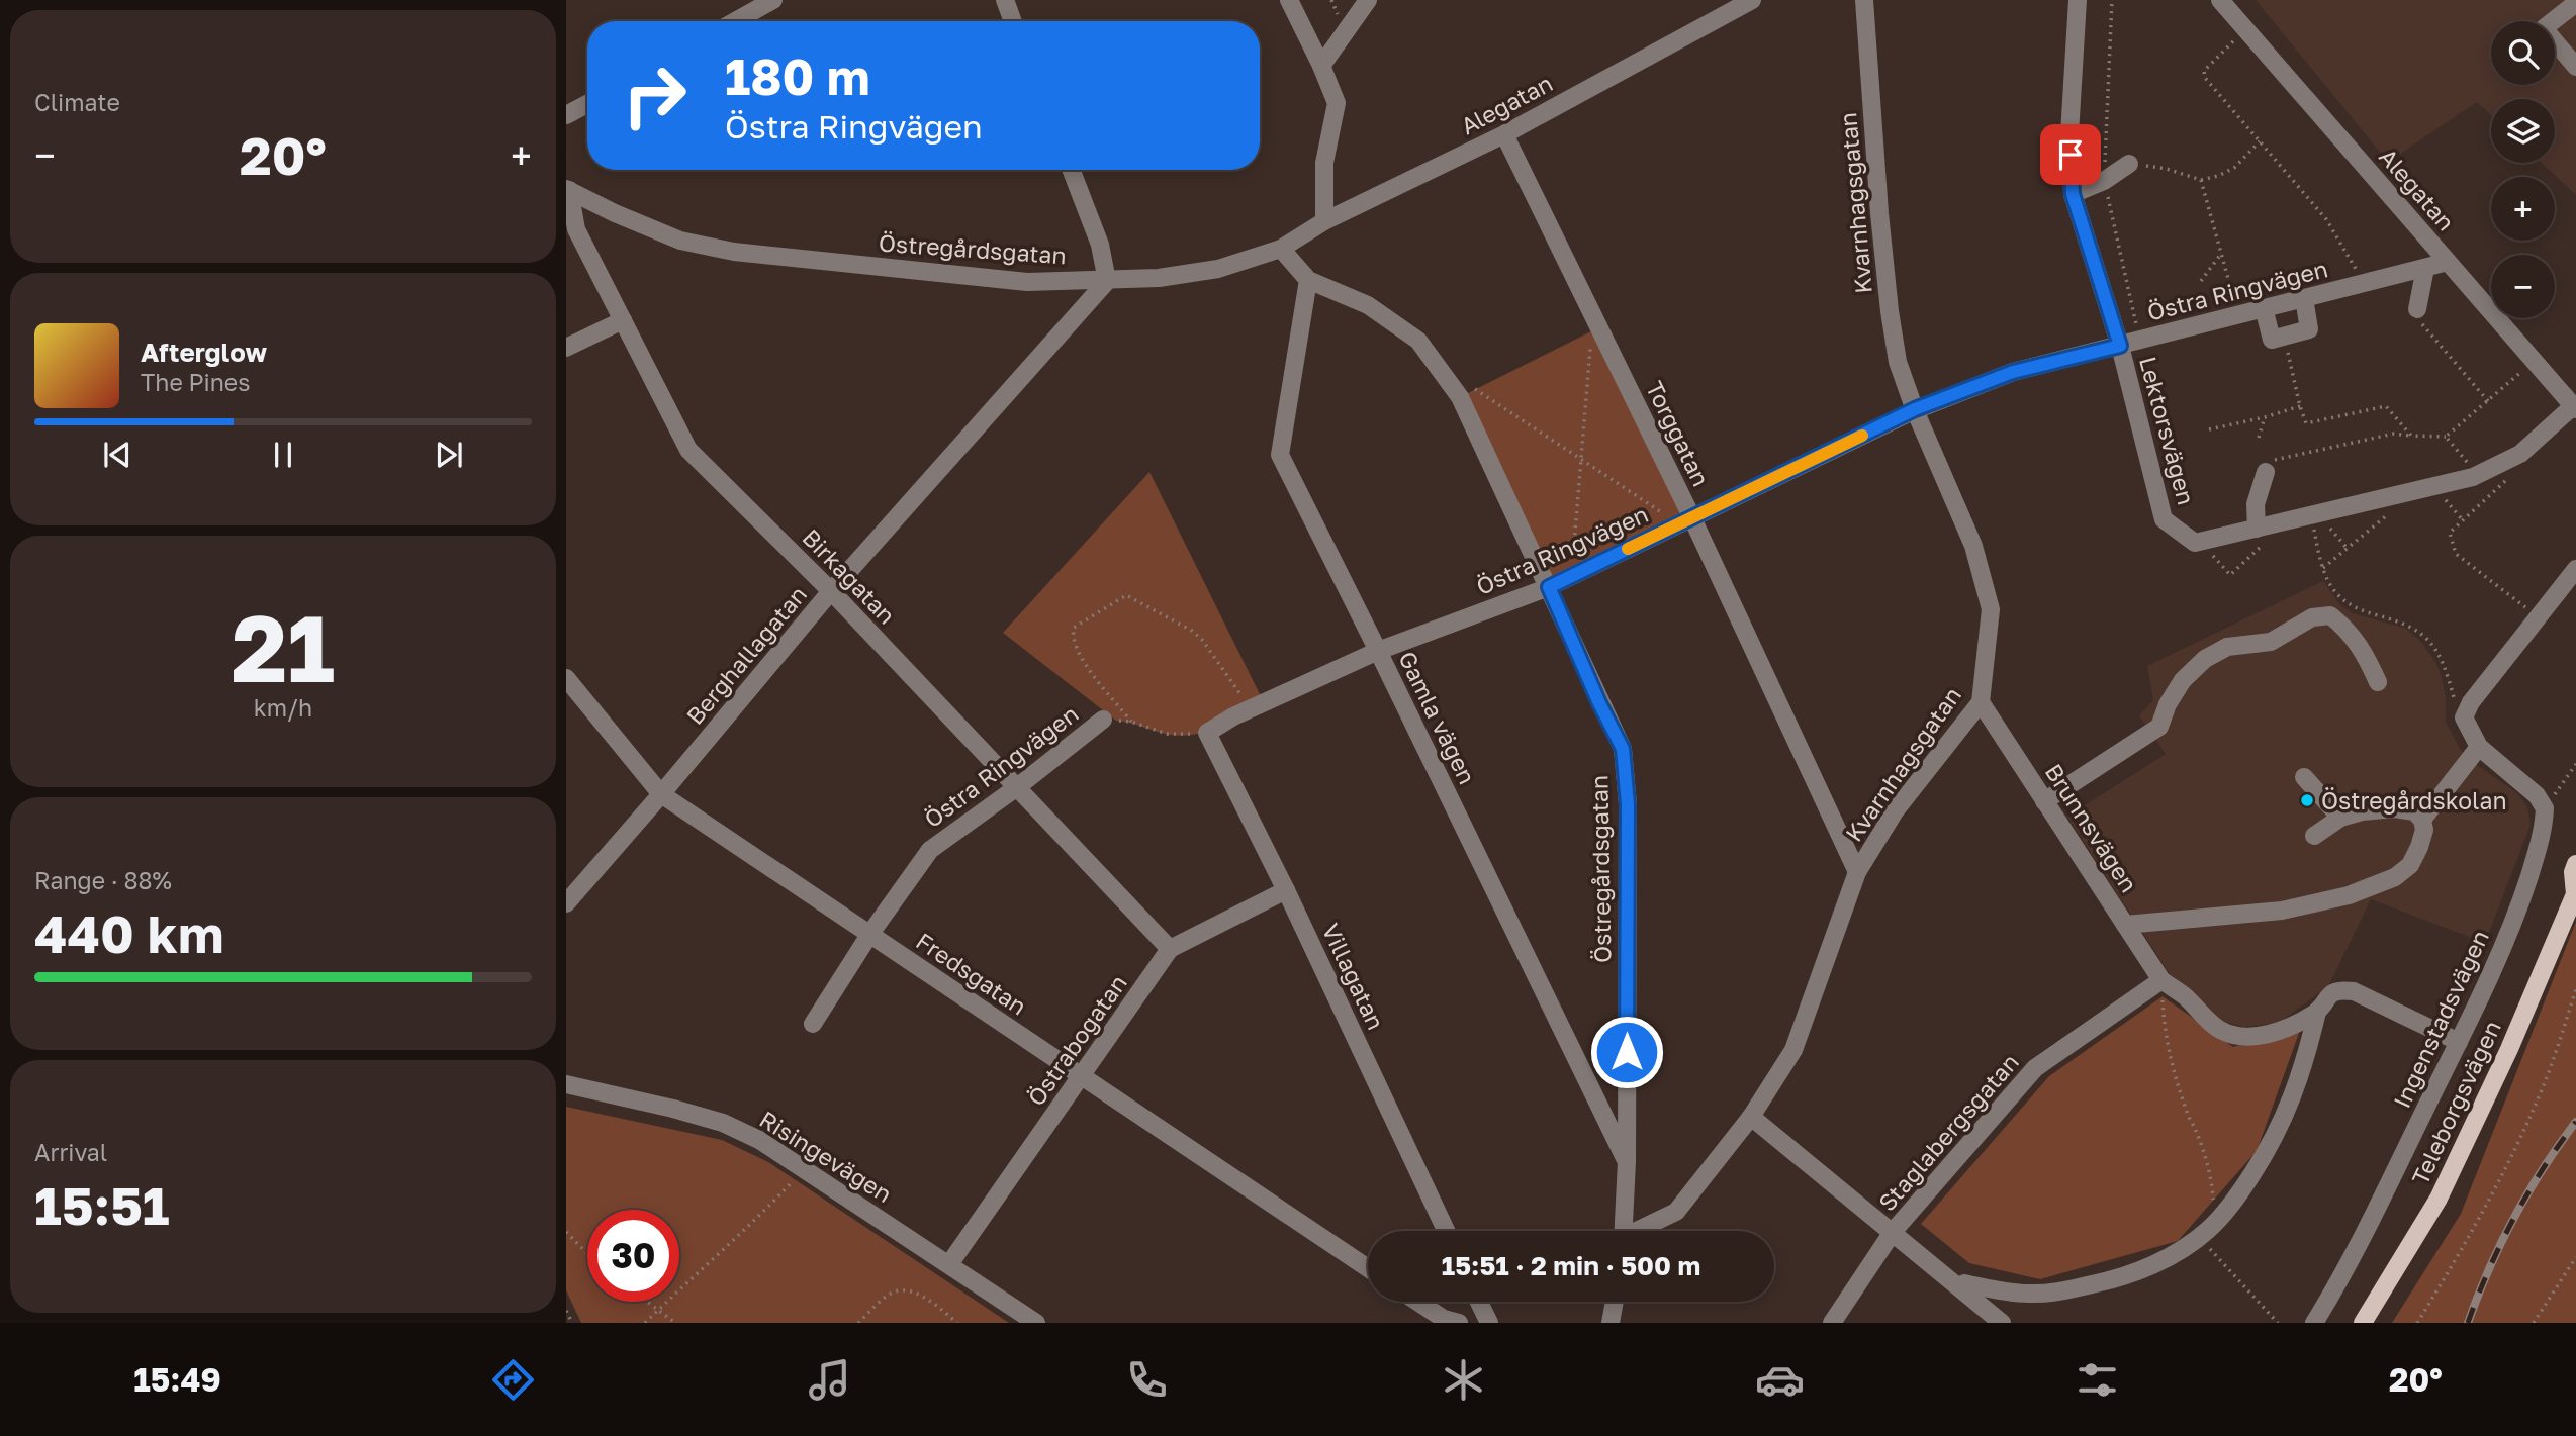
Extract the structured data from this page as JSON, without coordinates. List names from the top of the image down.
{
  "streets": {
    "main road": ["Teleborgsvägen"],
    "street": [
      "Alegatan",
      "Kvarnhagsgatan",
      "Östregårdsgatan",
      "Östra Ringvägen",
      "Lektorsvägen",
      "Torggatan",
      "Birkagatan",
      "Berghallagatan",
      "Gamla vägen",
      "Brunnsvägen",
      "Fredsgatan",
      "Villagatan",
      "Ingenstadsvägen",
      "Östrabogatan",
      "Staglabergsgatan",
      "Risingevägen"
    ]
  },
  "crossings": [
    ["Alegatan", "Östregårdsgatan"],
    ["Alegatan", "Östra Ringvägen"],
    ["Alegatan", "Torggatan"],
    ["Kvarnhagsgatan", "Östra Ringvägen"],
    ["Kvarnhagsgatan", "Torggatan"],
    ["Kvarnhagsgatan", "Brunnsvägen"],
    ["Östregårdsgatan", "Östra Ringvägen"],
    ["Östregårdsgatan", "Birkagatan"],
    ["Östregårdsgatan", "Berghallagatan"],
    ["Östregårdsgatan", "Gamla vägen"],
    ["Östra Ringvägen", "Lektorsvägen"],
    ["Östra Ringvägen", "Torggatan"],
    ["Östra Ringvägen", "Birkagatan"],
    ["Östra Ringvägen", "Gamla vägen"],
    ["Östra Ringvägen", "Fredsgatan"],
    ["Östra Ringvägen", "Villagatan"],
    ["Birkagatan", "Berghallagatan"],
    ["Birkagatan", "Östrabogatan"],
    ["Berghallagatan", "Fredsgatan"],
    ["Brunnsvägen", "Staglabergsgatan"],
    ["Fredsgatan", "Östrabogatan"],
    ["Villagatan", "Östrabogatan"],
    ["Östrabogatan", "Risingevägen"]
  ],
  "places": ["Östregårdskolan"],
  "page": {
    "tile": [
      "Climate",
      ["21", "km/h"],
      ["Range · 88%", "440 km"],
      ["Arrival", "15:51"]
    ],
    "map_buttons": ["+", "−"],
    "turn": ["180 m", "Östra Ringvägen"],
    "heat": ["−", "20°", "+"],
    "song": ["Afterglow", "The Pines"],
    "limit": "30",
    "trip": "15:51 · 2 min · 500 m",
    "tabs": ["15:49", "20°"]
  }
}
